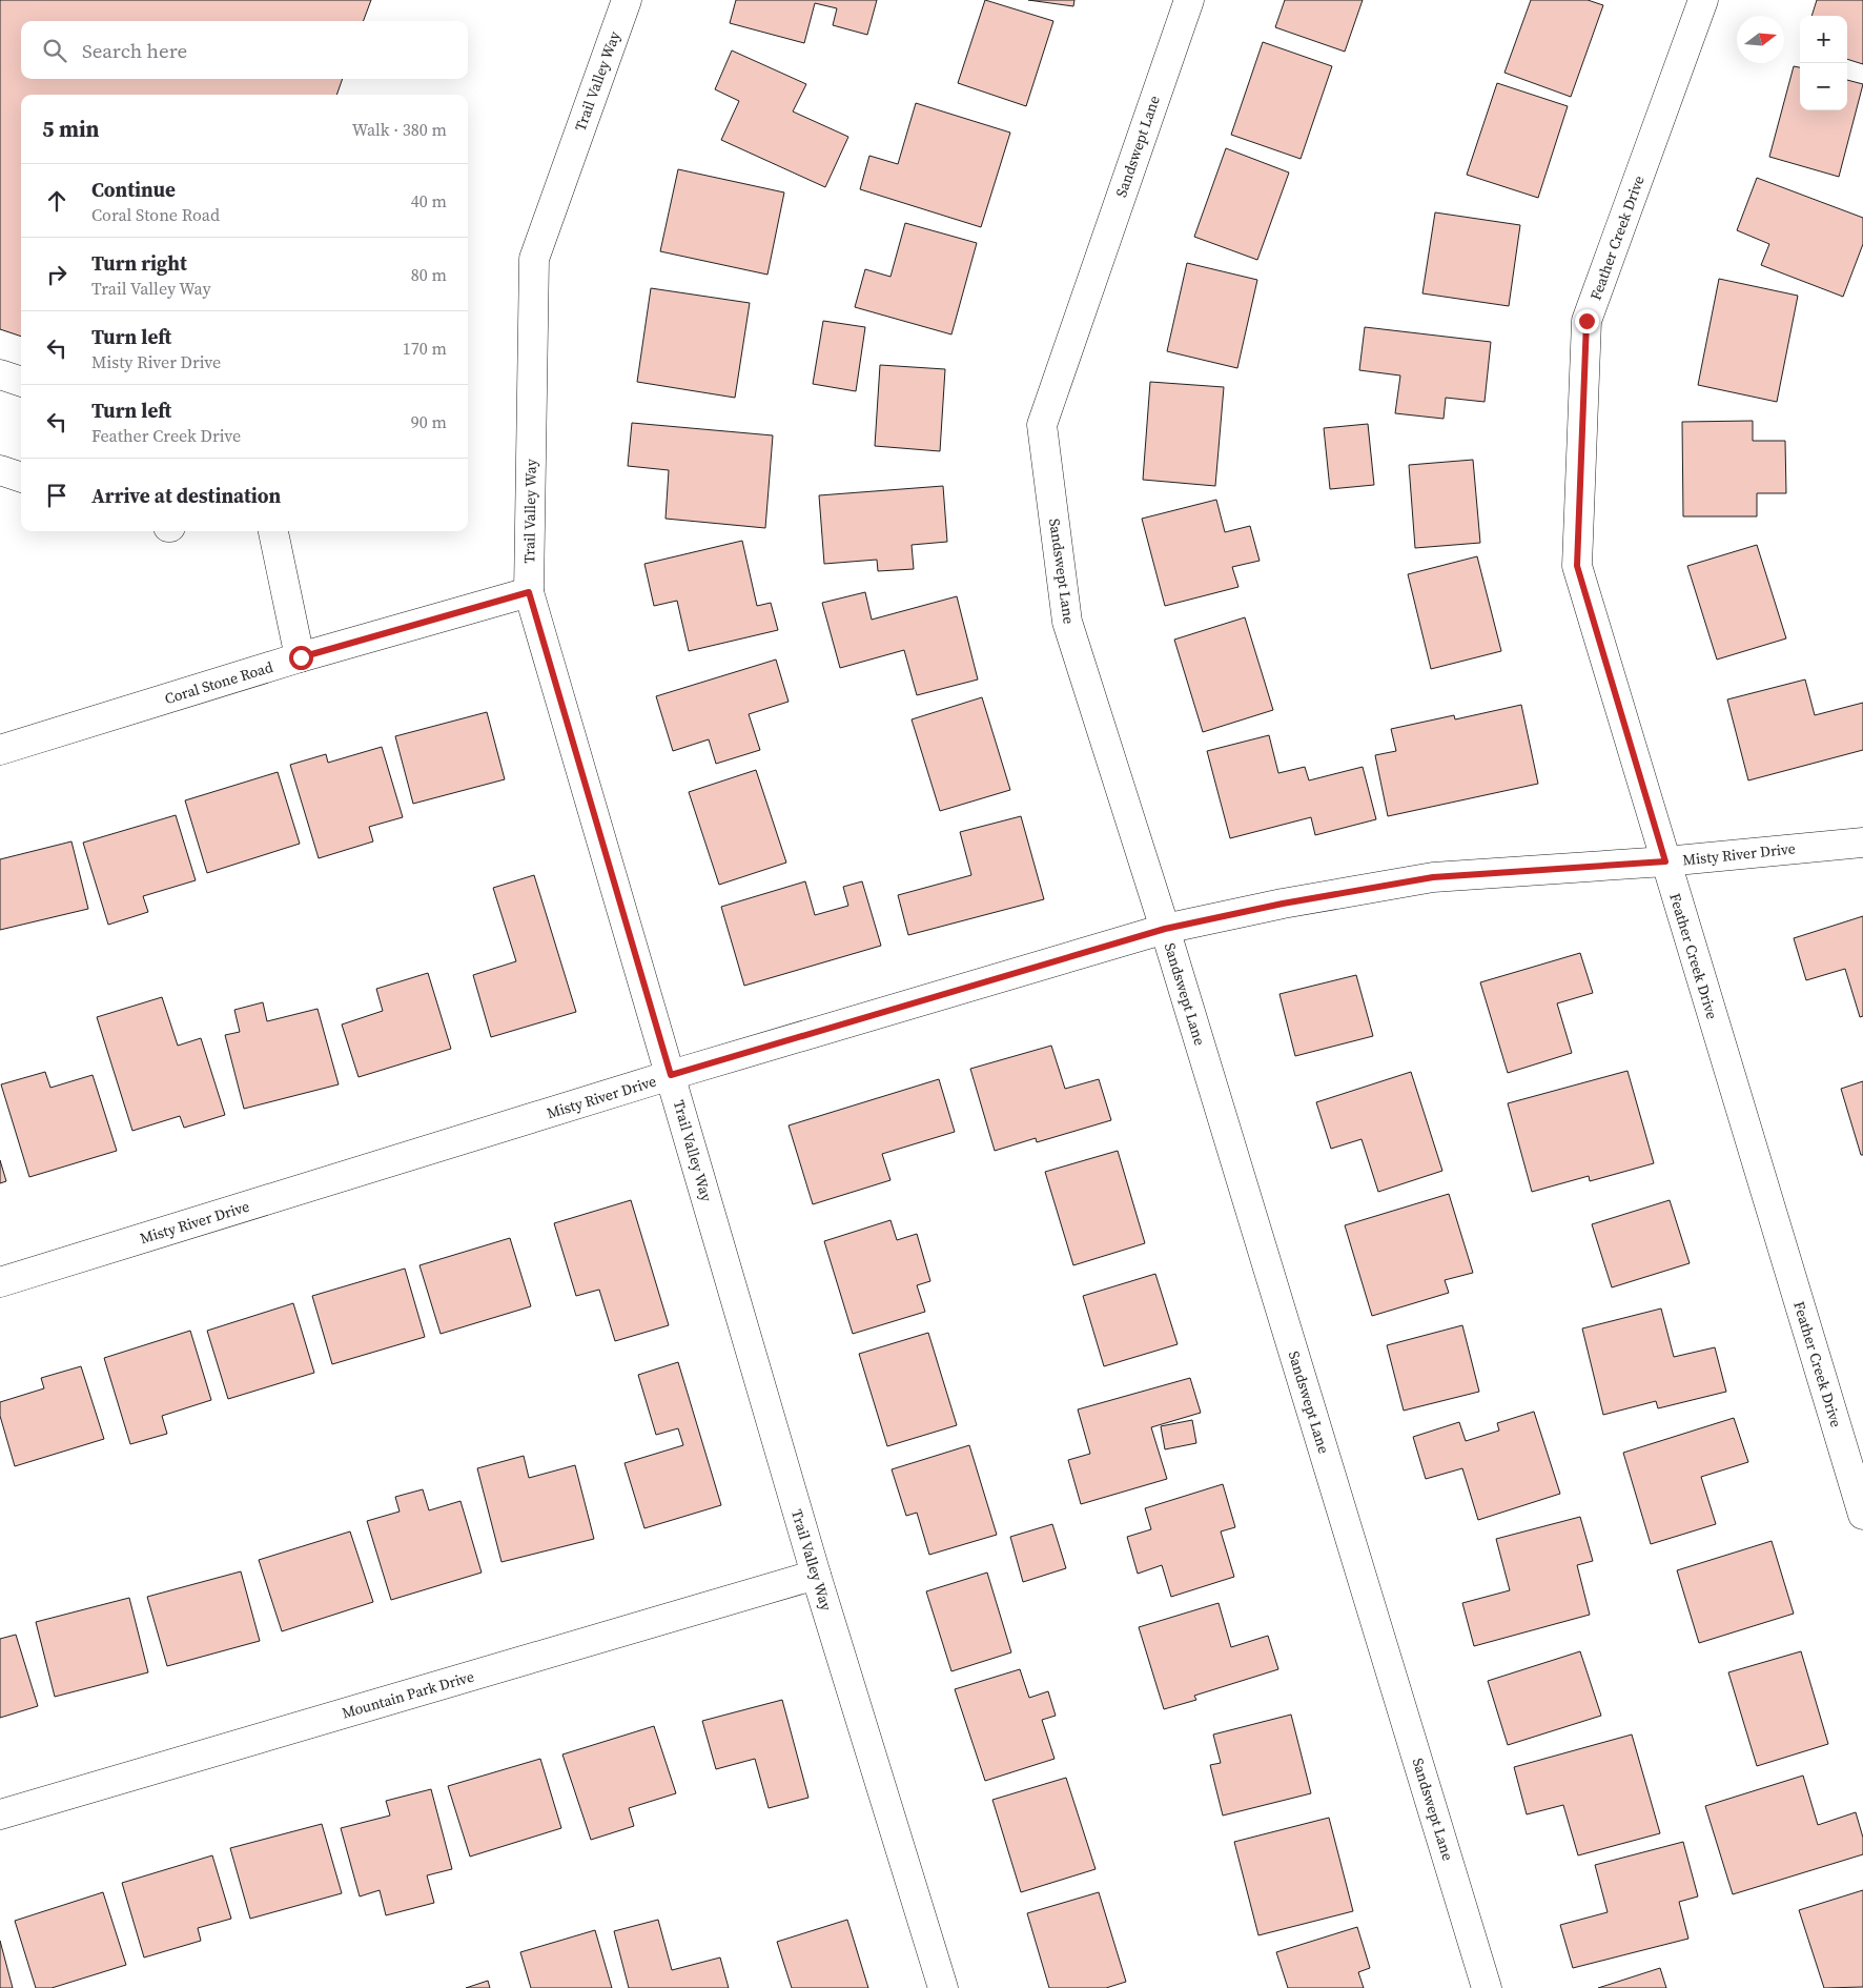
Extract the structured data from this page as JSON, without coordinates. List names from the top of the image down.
{
  "streets": {
    "street": [
      "Trail Valley Way",
      "Sandswept Lane",
      "Feather Creek Drive",
      "Coral Stone Road",
      "Misty River Drive",
      "Mountain Park Drive"
    ]
  },
  "crossings": [
    ["Trail Valley Way", "Coral Stone Road"],
    ["Trail Valley Way", "Misty River Drive"],
    ["Trail Valley Way", "Mountain Park Drive"],
    ["Sandswept Lane", "Misty River Drive"],
    ["Feather Creek Drive", "Misty River Drive"]
  ],
  "north": "right",
  "page": {
    "map_buttons": ["+", "−"],
    "search": "Search here",
    "heading": ["5 min", "Walk · 380 m"],
    "list": [
      ["Continue", "Coral Stone Road", "40 m"],
      ["Turn right", "Trail Valley Way", "80 m"],
      ["Turn left", "Misty River Drive", "170 m"],
      ["Turn left", "Feather Creek Drive", "90 m"],
      "Arrive at destination"
    ]
  }
}
